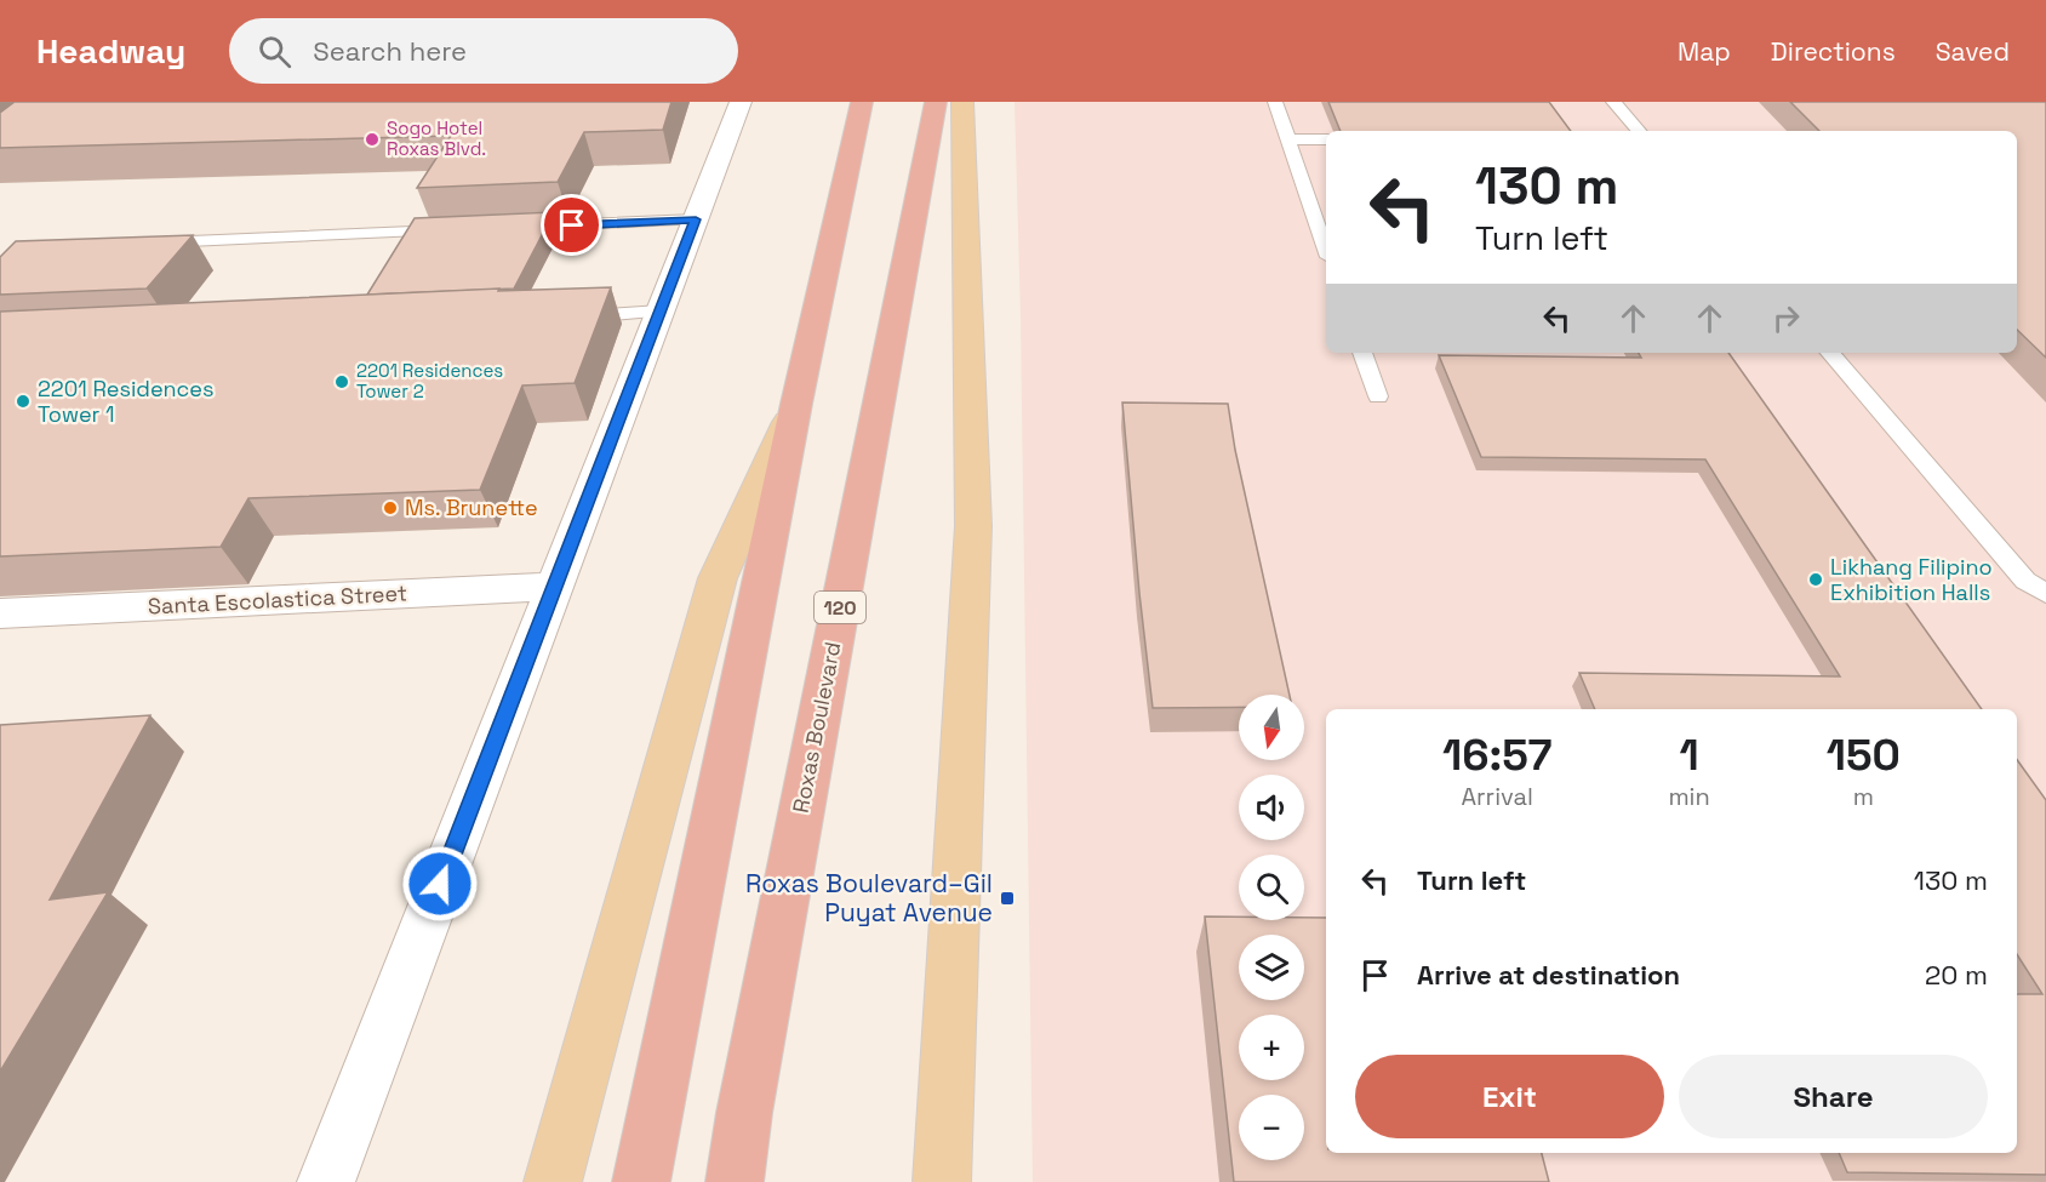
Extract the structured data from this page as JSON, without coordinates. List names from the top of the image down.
{
  "streets": {
    "highway": ["120", "Roxas Boulevard"],
    "street": ["Santa Escolastica Street"]
  },
  "places": {
    "other": [
      "Sogo Hotel Roxas Blvd.",
      "2201 Residences Tower 2",
      "2201 Residences Tower 1",
      "Ms. Brunette",
      "Likhang Filipino Exhibition Halls"
    ],
    "transit": ["Roxas Boulevard–Gil Puyat Avenue"]
  },
  "north": "bottom",
  "page": {
    "header": "Headway",
    "search": "Search here",
    "nav": ["Map", "Directions", "Saved"],
    "turn": ["130 m", "Turn left"],
    "map_buttons": ["+", "−"],
    "eta": [
      "16:57",
      "Arrival",
      "1",
      "min",
      "150",
      "m"
    ],
    "list": [
      {
        "name": "Turn left",
        "value": "130 m"
      },
      {
        "name": "Arrive at destination",
        "value": "20 m"
      }
    ],
    "buttons": ["Exit", "Share"]
  }
}
